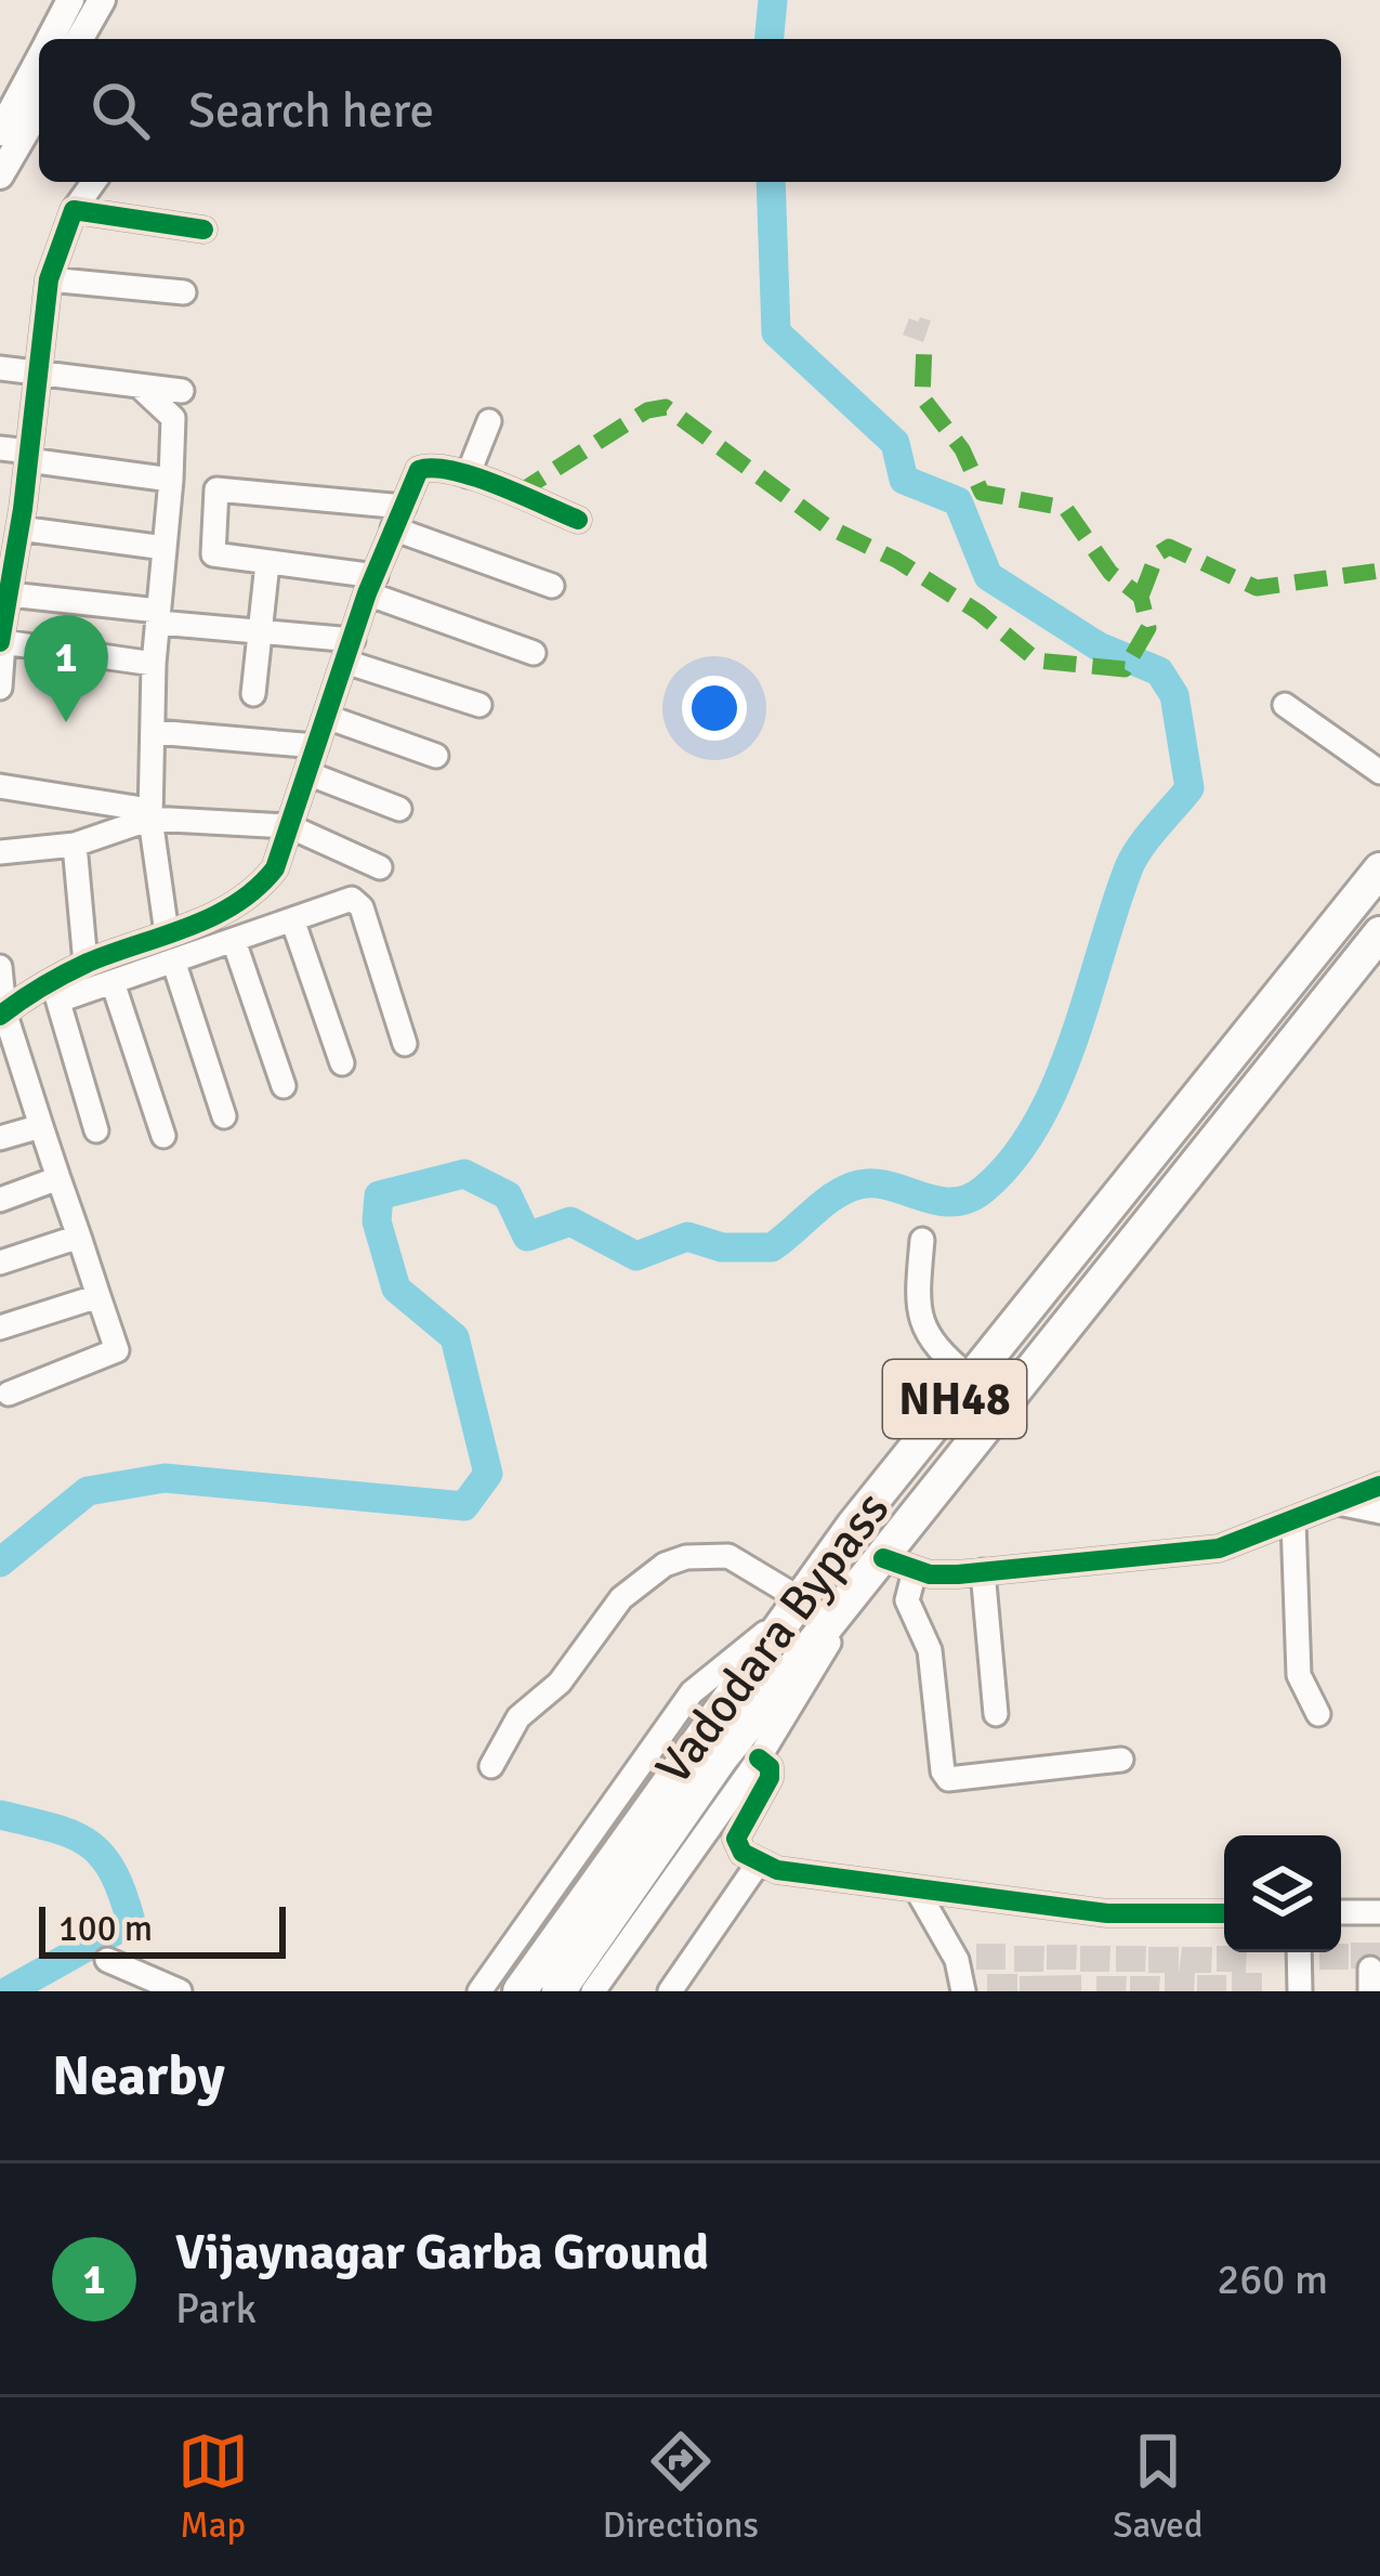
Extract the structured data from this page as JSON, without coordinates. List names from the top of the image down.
{
  "streets": {
    "highway": ["NH48", "Vadodara Bypass"]
  },
  "scale_bar": "100 m",
  "page": {
    "search": "Search here",
    "pins": "1",
    "scale": "100 m",
    "heading": "Nearby",
    "list": [
      {
        "mark": "1",
        "name": "Vijaynagar Garba Ground",
        "note": "Park",
        "value": "260 m"
      }
    ],
    "nav": ["Map", "Directions", "Saved"]
  }
}
